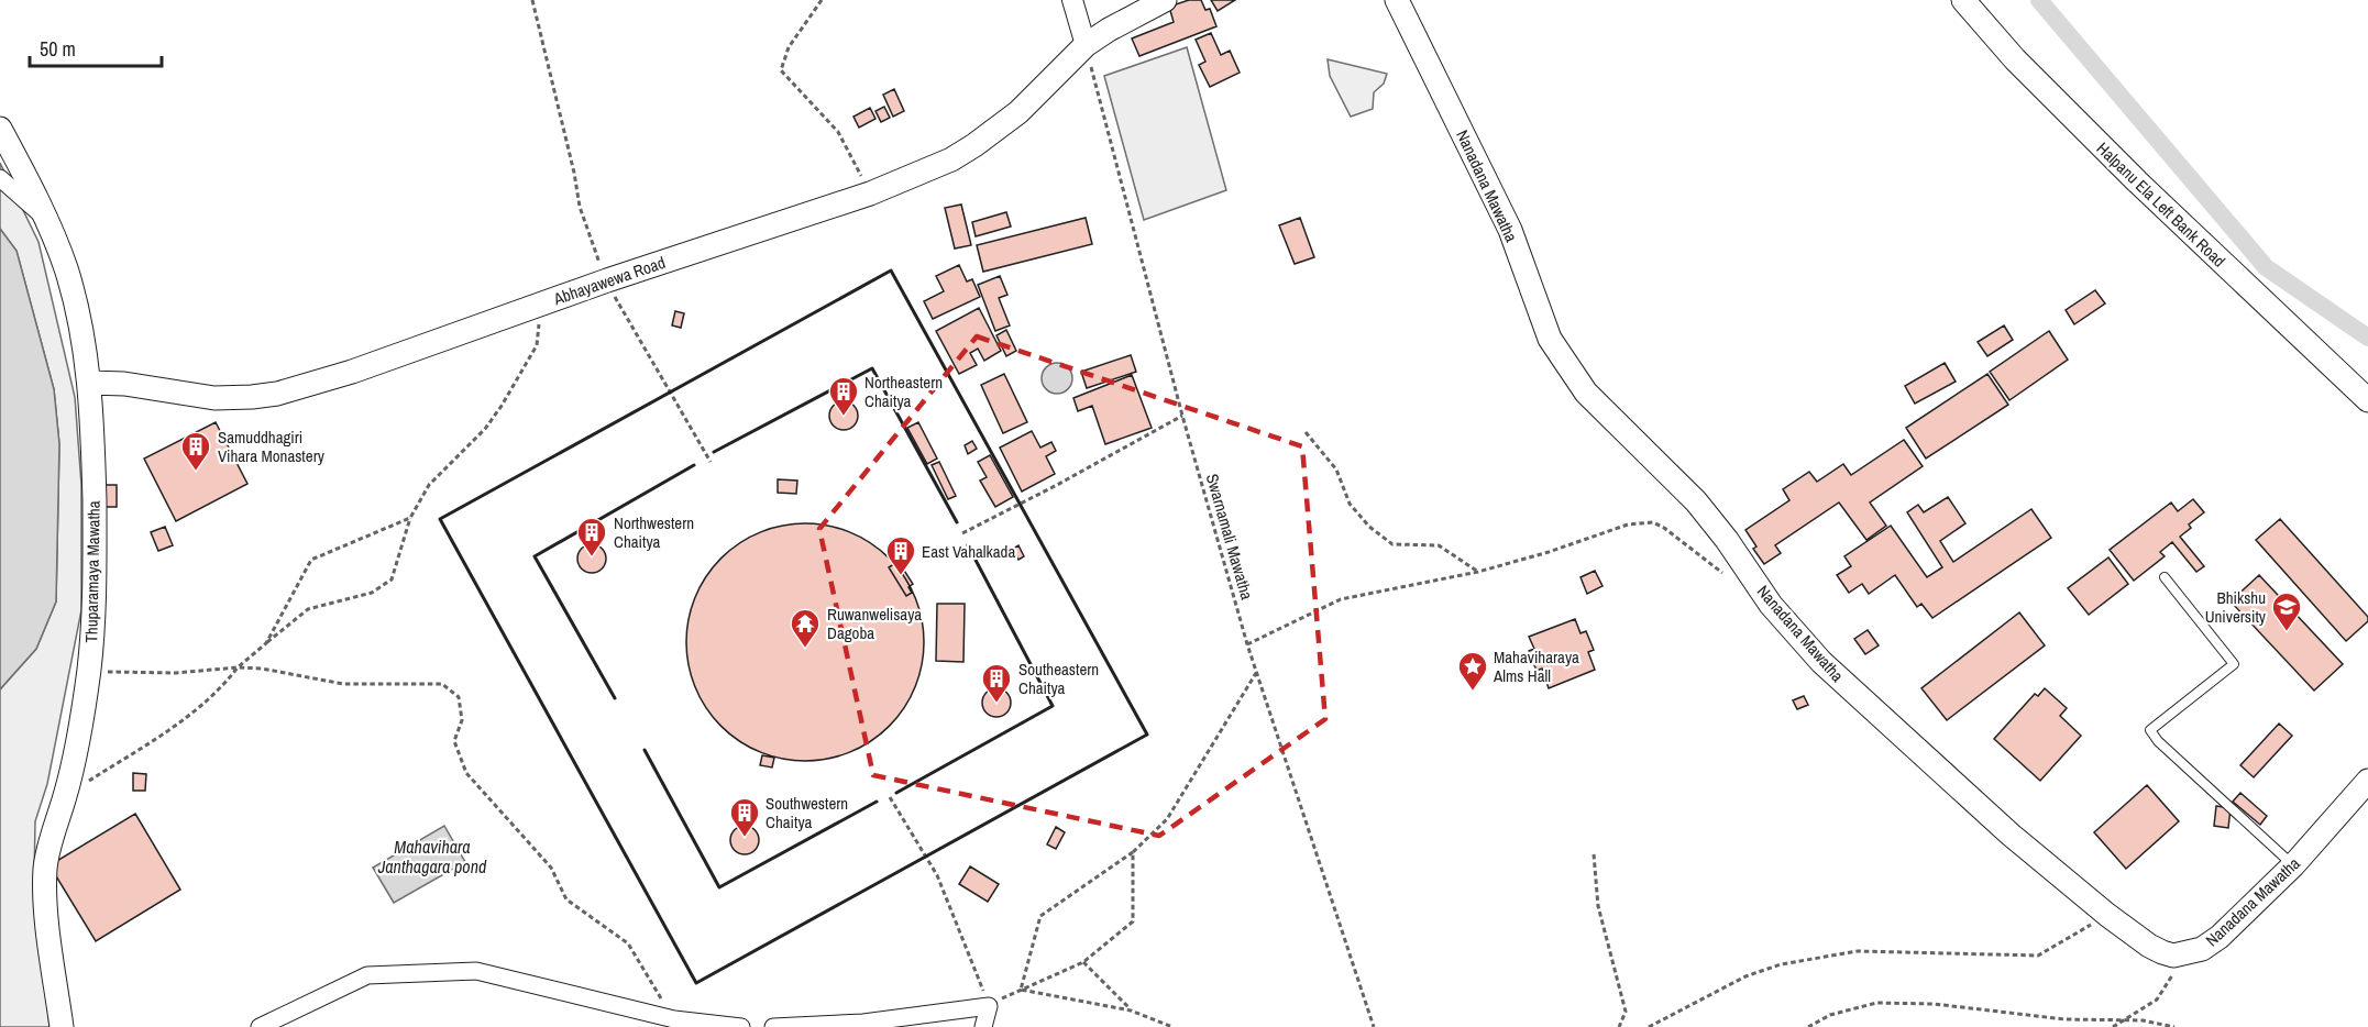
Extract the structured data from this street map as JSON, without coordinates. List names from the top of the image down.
{
  "streets": {
    "main road": [
      "Nanadana Mawatha",
      "Halpanu Ela Left Bank Road",
      "Abhayawewa Road",
      "Thuparamaya Mawatha"
    ],
    "path": ["Swarnamali Mawatha"]
  },
  "crossings": [
    ["Abhayawewa Road", "Swarnamali Mawatha"],
    ["Abhayawewa Road", "Thuparamaya Mawatha"]
  ],
  "water": ["Mahavihara Janthagara pond"],
  "places": {
    "building": [
      "Northeastern Chaitya",
      "Samuddhagiri Vihara Monastery",
      "Northwestern Chaitya",
      "East Vahalkada",
      "Southeastern Chaitya",
      "Southwestern Chaitya"
    ],
    "school or university": ["Bhikshu University"],
    "temple": ["Ruwanwelisaya Dagoba"],
    "place": ["Mahaviharaya Alms Hall"]
  },
  "scale_bar": "50 m"
}
